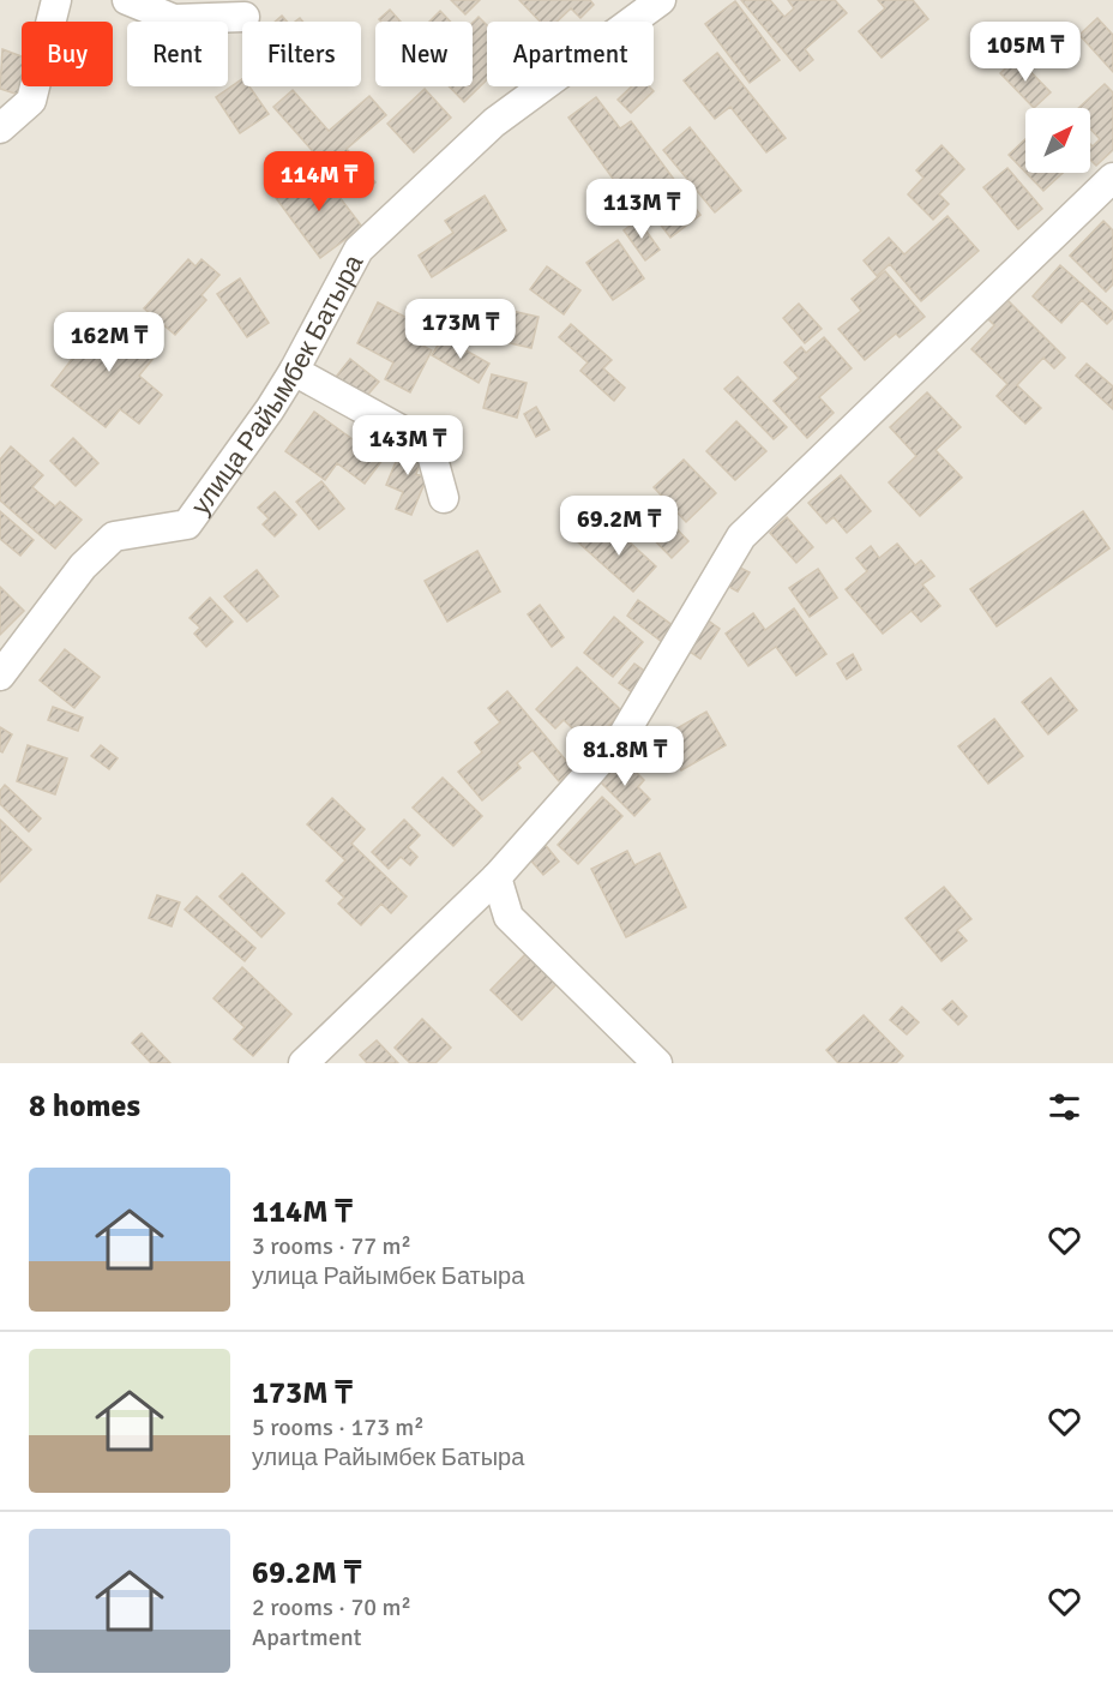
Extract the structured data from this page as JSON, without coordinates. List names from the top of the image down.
{
  "streets": {
    "street": ["улица Райымбек Батыра"]
  },
  "north": "top right",
  "page": {
    "price": [
      "105M ₸",
      "114M ₸",
      "113M ₸",
      "173M ₸",
      "162M ₸",
      "143M ₸",
      "69.2M ₸",
      "81.8M ₸"
    ],
    "chip": [
      "Buy",
      "Rent",
      "Filters",
      "New",
      "Apartment"
    ],
    "heading": "8 homes",
    "list": [
      {
        "name": "114M ₸",
        "note": "3 rooms · 77 m² · улица Райымбек Батыра"
      },
      {
        "name": "173M ₸",
        "note": "5 rooms · 173 m² · улица Райымбек Батыра"
      },
      {
        "name": "69.2M ₸",
        "note": "2 rooms · 70 m² · Apartment"
      }
    ]
  }
}
